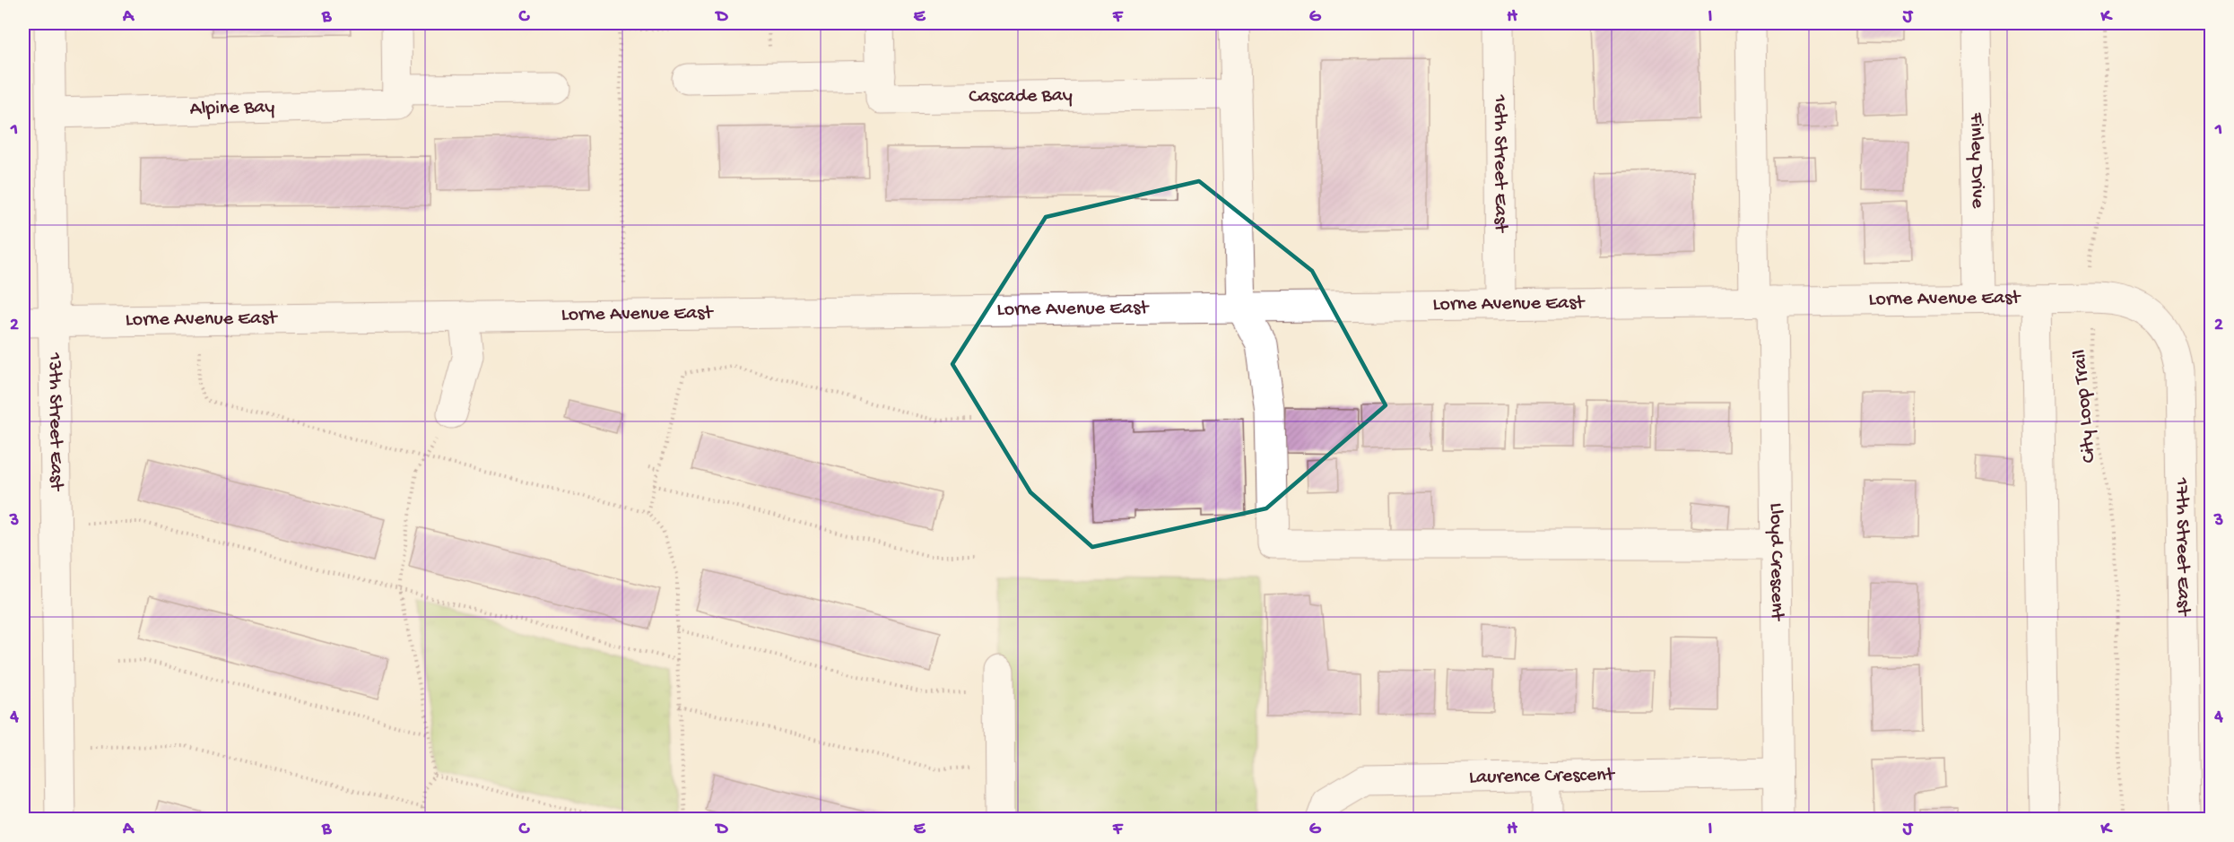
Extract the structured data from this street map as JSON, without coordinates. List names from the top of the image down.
{
  "streets": {
    "street": [
      "Cascade Bay",
      "Alpine Bay",
      "Finley Drive",
      "16th Street East",
      "Lorne Avenue East",
      "13th Street East",
      "17th Street East",
      "Lloyd Crescent",
      "Laurence Crescent"
    ],
    "path": ["City Loop Trail"]
  },
  "crossings": [
    ["Alpine Bay", "13th Street East"],
    ["Finley Drive", "Lorne Avenue East"],
    ["16th Street East", "Lorne Avenue East"],
    ["Lorne Avenue East", "City Loop Trail"],
    ["Lorne Avenue East", "13th Street East"],
    ["Lorne Avenue East", "17th Street East"],
    ["Lorne Avenue East", "Lloyd Crescent"],
    ["Lloyd Crescent", "Laurence Crescent"]
  ],
  "grid": {
    "columns": [
      "A",
      "B",
      "C",
      "D",
      "E",
      "F",
      "G",
      "H",
      "I",
      "J",
      "K"
    ],
    "rows": [
      "1",
      "2",
      "3",
      "4"
    ]
  }
}
